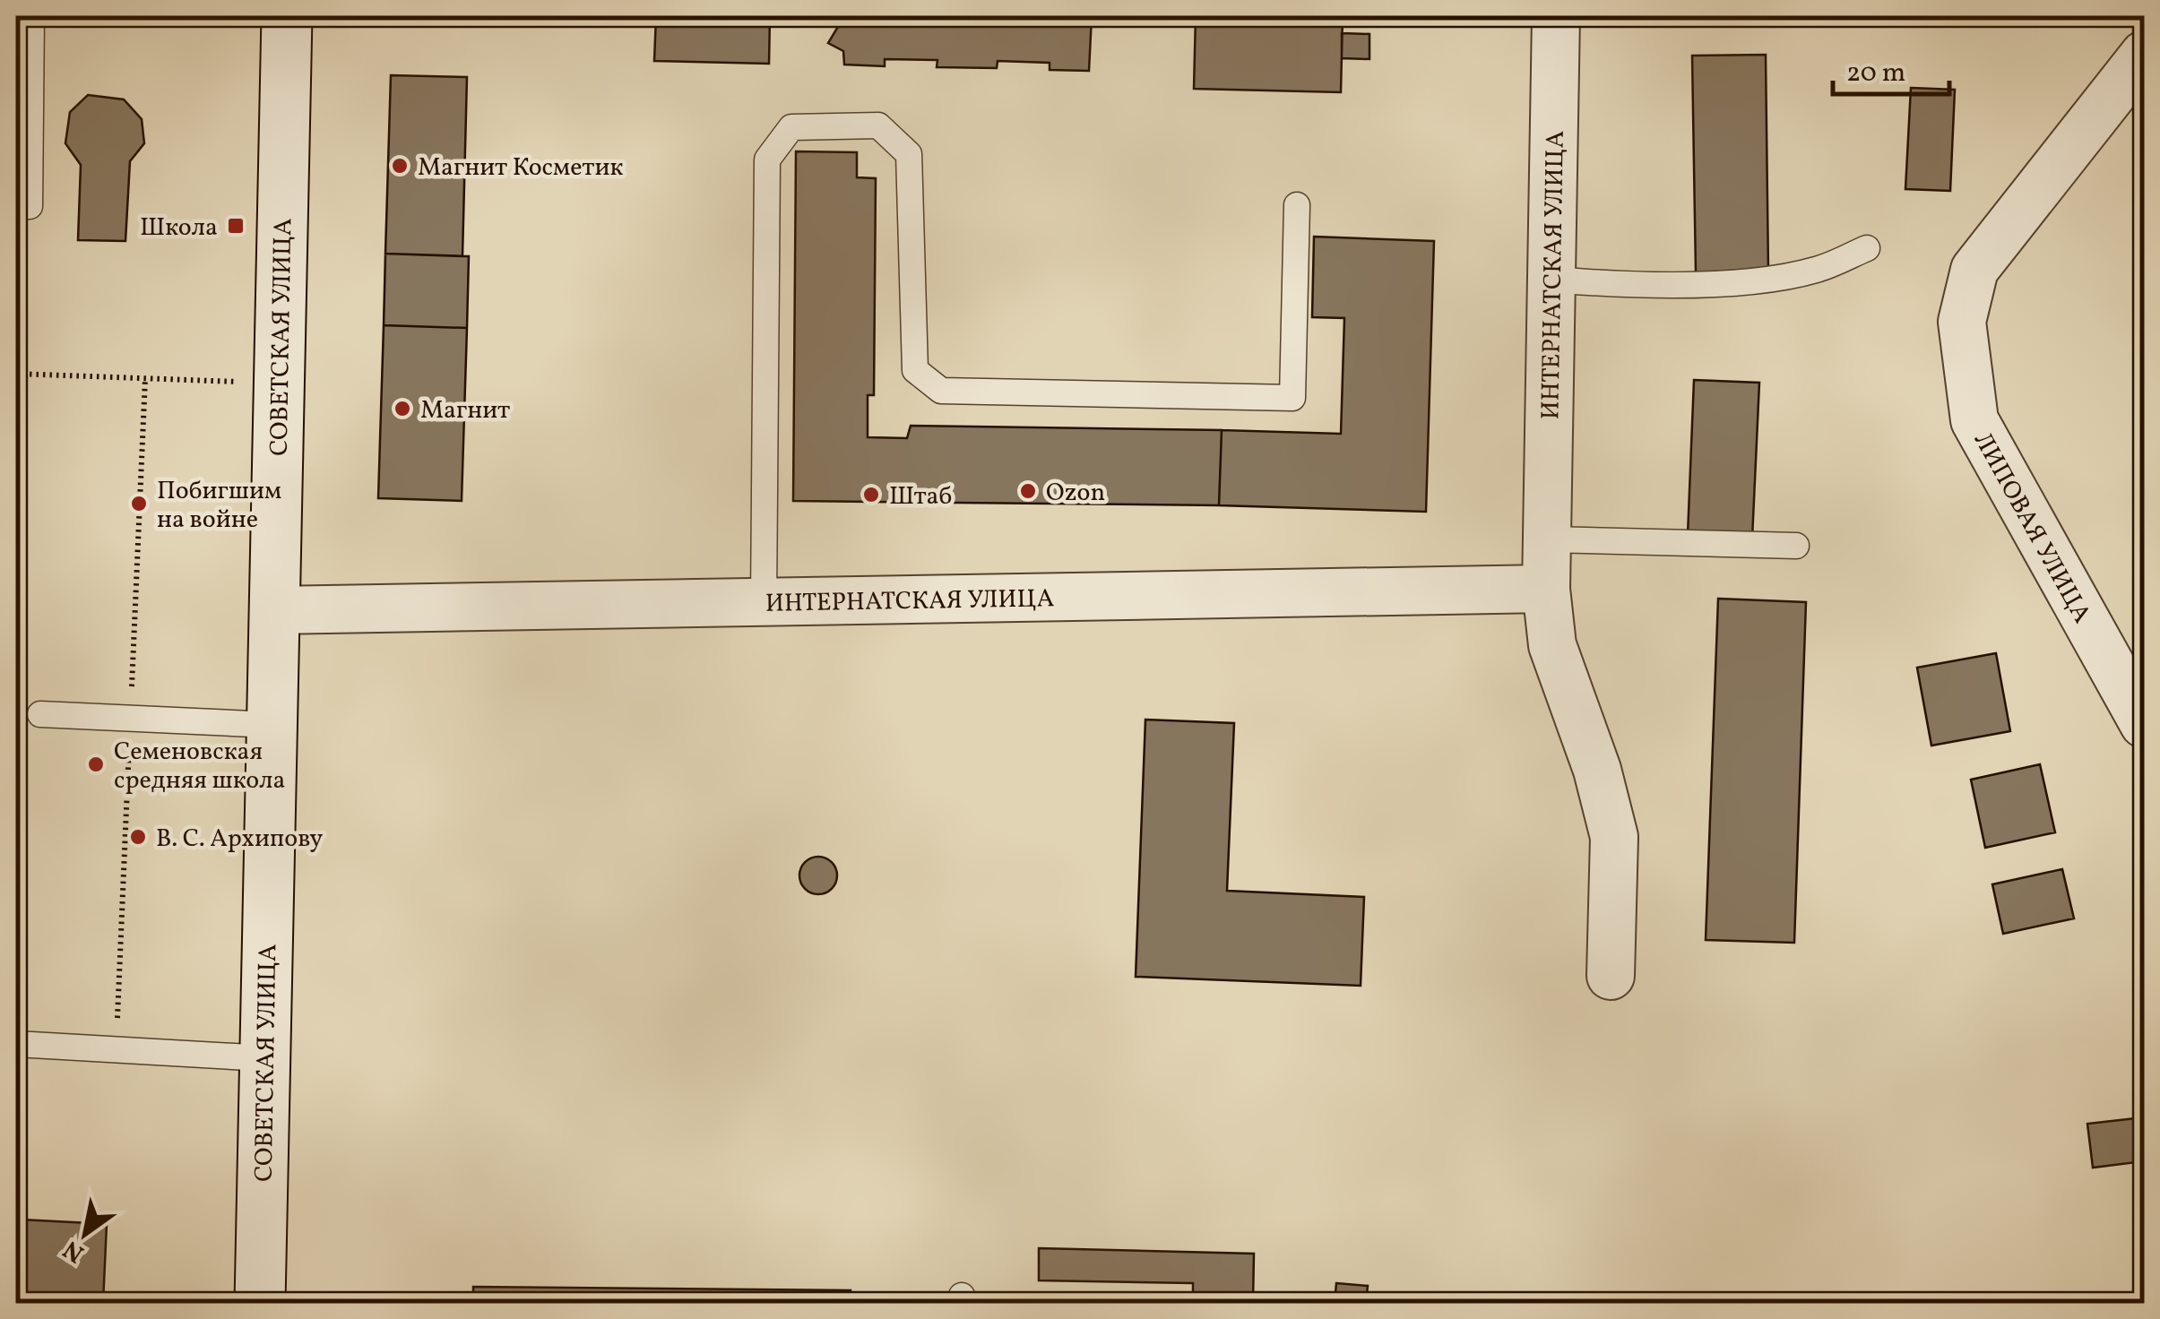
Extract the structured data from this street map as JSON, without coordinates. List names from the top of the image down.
{
  "streets": {
    "main road": ["СОВЕТСКАЯ УЛИЦА"],
    "street": ["ИНТЕРНАТСКАЯ УЛИЦА", "ЛИПОВАЯ УЛИЦА"]
  },
  "crossings": [
    ["ИНТЕРНАТСКАЯ УЛИЦА", "СОВЕТСКАЯ УЛИЦА"]
  ],
  "places": {
    "other": [
      "Магнит Косметик",
      "Магнит",
      "Ozon",
      "Штаб",
      "Побигшим на войне",
      "Семеновская средняя школа",
      "В. С. Архипову"
    ],
    "transit": ["Школа"]
  },
  "scale_bar": "20 m",
  "north": "bottom left"
}
